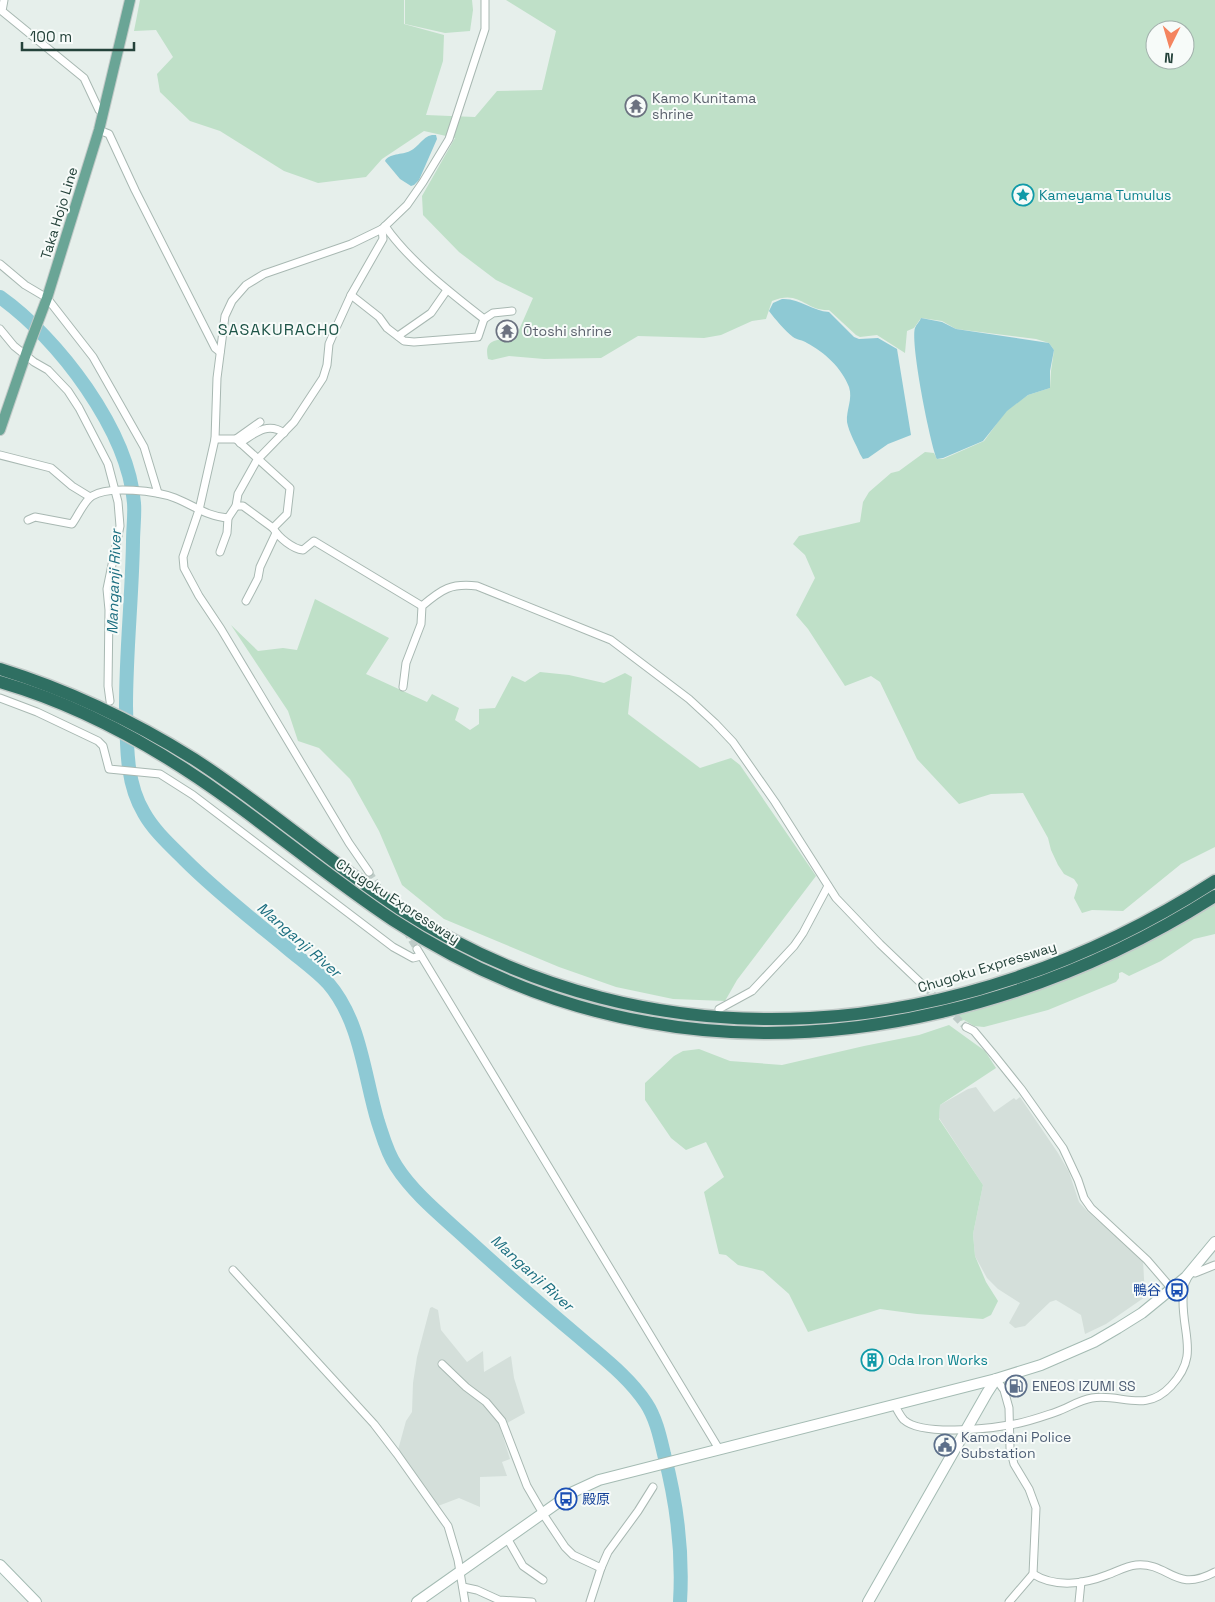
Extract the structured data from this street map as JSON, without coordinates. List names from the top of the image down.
{
  "streets": {
    "highway": ["Chugoku Expressway"],
    "main road": ["Taka Hojo Line"]
  },
  "districts": ["SASAKURACHO"],
  "water": ["Manganji River"],
  "places": {
    "temple": ["Kamo Kunitama shrine", "Ōtoshi shrine"],
    "place": ["Kameyama Tumulus"],
    "bus stop": ["鴨谷", "殿原"],
    "building": ["Oda Iron Works"],
    "fuel station": ["ENEOS IZUMI SS"],
    "public building": ["Kamodani Police Substation"]
  },
  "scale_bar": "100 m",
  "north": "bottom"
}
